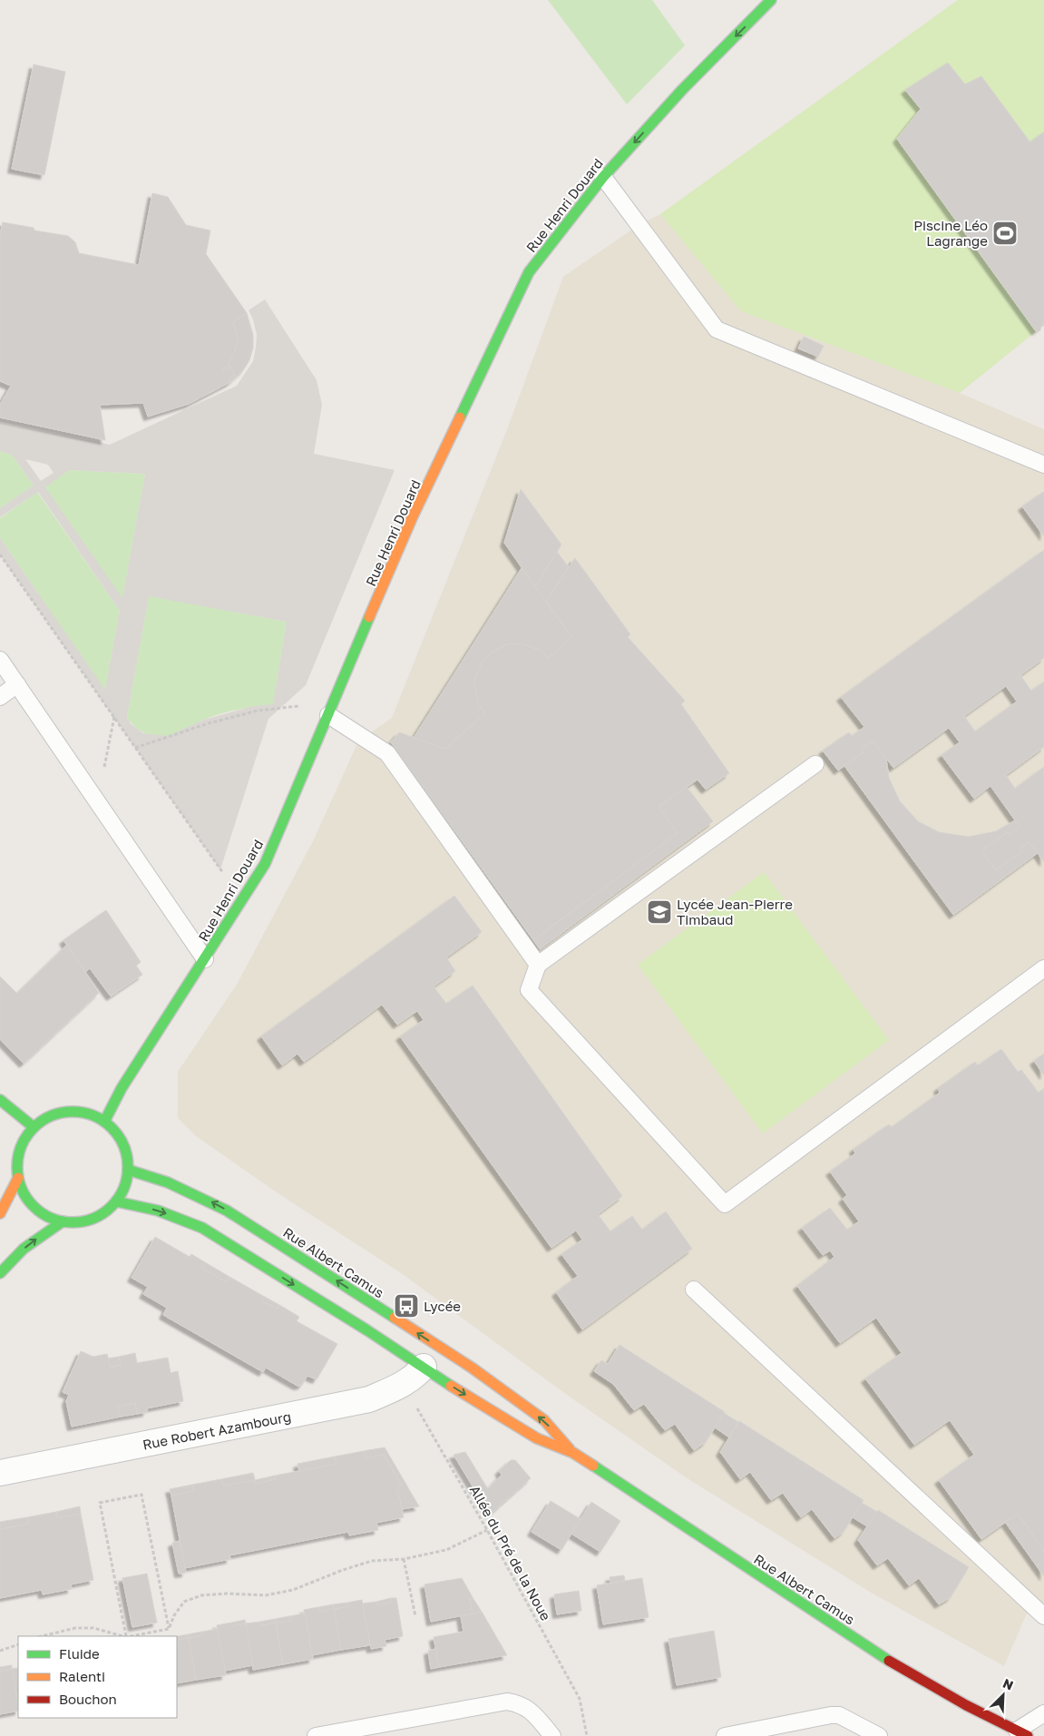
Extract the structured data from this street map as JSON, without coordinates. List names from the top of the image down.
{
  "streets": {
    "main road": ["Rue Henri Douard", "Rue Albert Camus"],
    "street": ["Rue Robert Azambourg"],
    "path": ["Allée du Pré de la Noue"]
  },
  "crossings": [
    ["Rue Henri Douard", "Rue Albert Camus"],
    ["Rue Albert Camus", "Rue Robert Azambourg"],
    ["Rue Robert Azambourg", "Allée du Pré de la Noue"]
  ],
  "places": {
    "sports": ["Piscine Léo Lagrange"],
    "school or university": ["Lycée Jean-Pierre Timbaud"],
    "bus stop": ["Lycée"]
  },
  "legend": ["Fluide", "Ralenti", "Bouchon"],
  "north": "top right"
}
